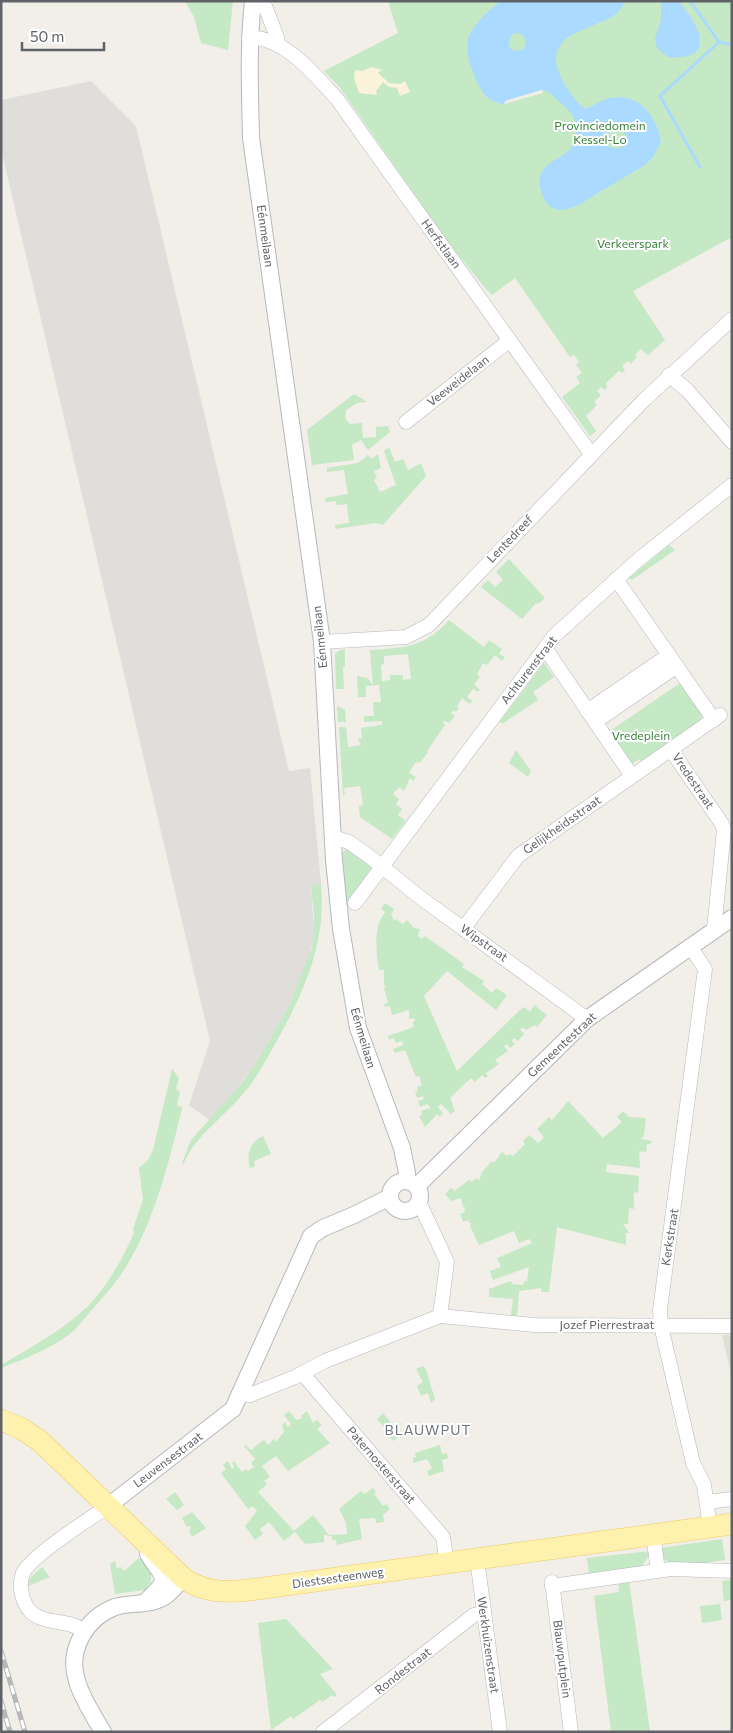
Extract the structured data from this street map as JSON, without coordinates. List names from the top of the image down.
{
  "streets": {
    "main road": ["Diestsesteenweg"],
    "street": [
      "Eénmeilaan",
      "Herfstlaan",
      "Veeweidelaan",
      "Lentedreef",
      "Achturenstraat",
      "Vredestraat",
      "Gelijkheidsstraat",
      "Wipstraat",
      "Gemeentestraat",
      "Kerkstraat",
      "Jozef Pierrestraat",
      "Leuvensestraat",
      "Paternosterstraat",
      "Werkhuizenstraat",
      "Blauwputplein",
      "Rondestraat"
    ]
  },
  "crossings": [
    ["Eénmeilaan", "Herfstlaan"],
    ["Eénmeilaan", "Lentedreef"],
    ["Eénmeilaan", "Wipstraat"],
    ["Eénmeilaan", "Gemeentestraat"],
    ["Herfstlaan", "Veeweidelaan"],
    ["Herfstlaan", "Lentedreef"],
    ["Achturenstraat", "Wipstraat"],
    ["Vredestraat", "Gemeentestraat"],
    ["Gelijkheidsstraat", "Wipstraat"],
    ["Wipstraat", "Gemeentestraat"],
    ["Gemeentestraat", "Kerkstraat"],
    ["Kerkstraat", "Jozef Pierrestraat"],
    ["Kerkstraat", "Diestsesteenweg"],
    ["Leuvensestraat", "Diestsesteenweg"],
    ["Paternosterstraat", "Diestsesteenweg"],
    ["Diestsesteenweg", "Werkhuizenstraat"],
    ["Werkhuizenstraat", "Rondestraat"]
  ],
  "districts": ["BLAUWPUT"],
  "parks": ["Provinciedomein Kessel-Lo", "Verkeerspark", "Vredeplein"],
  "scale_bar": "50 m"
}
